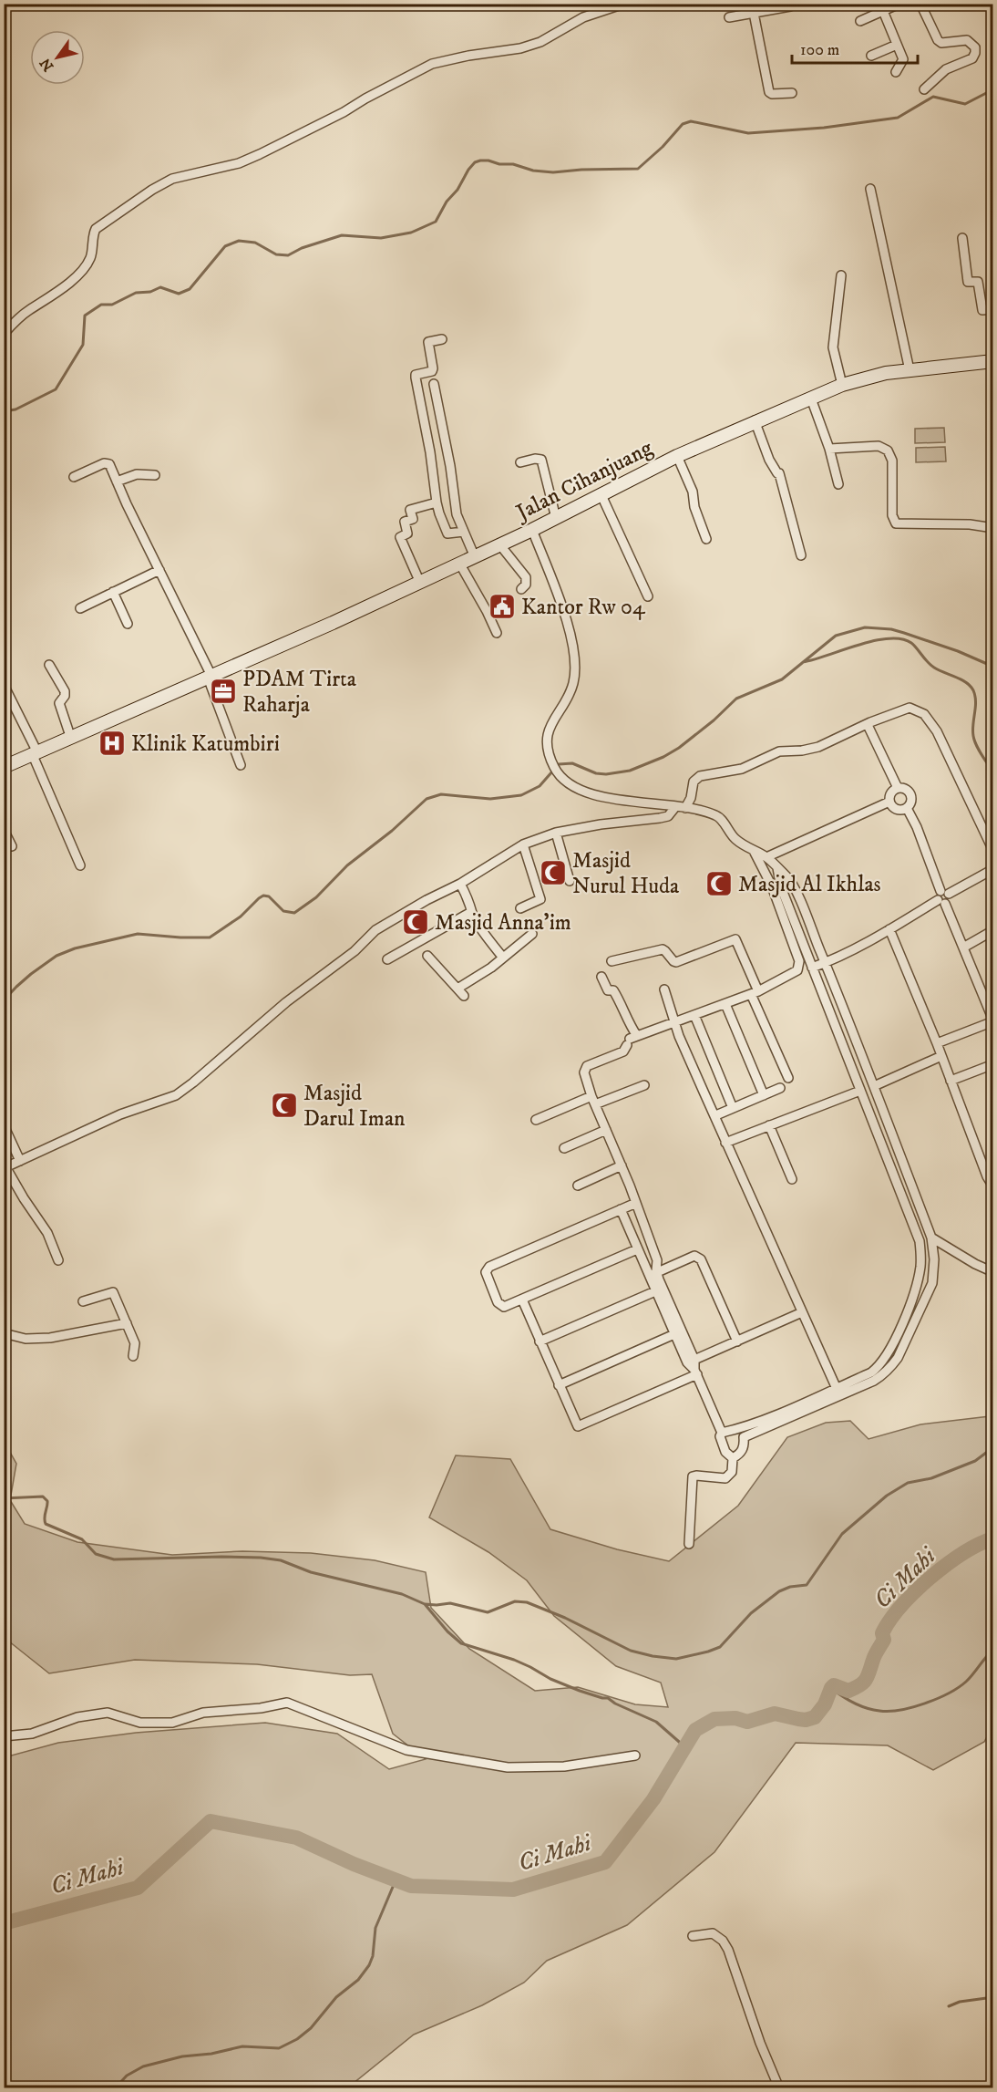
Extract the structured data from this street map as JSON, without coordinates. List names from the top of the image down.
{
  "streets": {
    "main road": ["Jalan Cihanjuang"]
  },
  "water": ["Ci Mahi"],
  "places": {
    "public building": ["Kantor Rw 04"],
    "office": ["PDAM Tirta Raharja"],
    "hospital": ["Klinik Katumbiri"],
    "mosque": [
      "Masjid Nurul Huda",
      "Masjid Al Ikhlas",
      "Masjid Anna'im",
      "Masjid Darul Iman"
    ]
  },
  "scale_bar": "100 m",
  "north": "bottom left"
}
